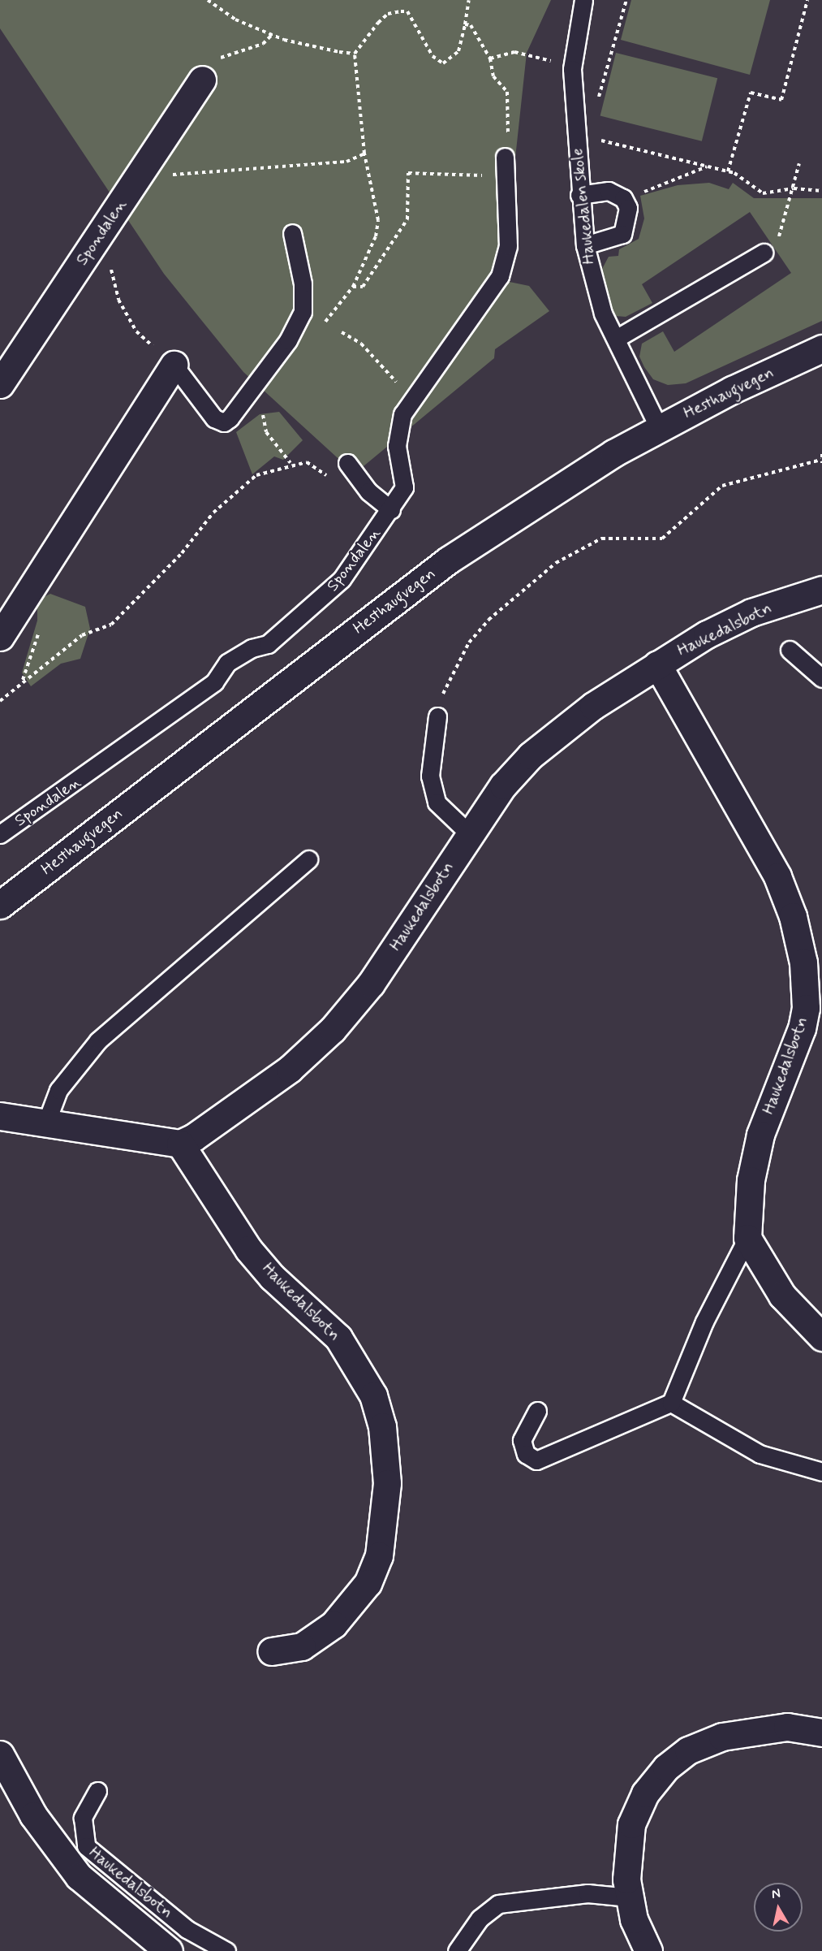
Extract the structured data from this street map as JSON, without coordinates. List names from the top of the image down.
{
  "streets": {
    "street": ["Spondalen", "Hesthaugvegen", "Haukedalsbotn"],
    "lane": ["Haukedalen skole"]
  },
  "crossings": [
    ["Haukedalen skole", "Hesthaugvegen"]
  ],
  "north": "top"
}
